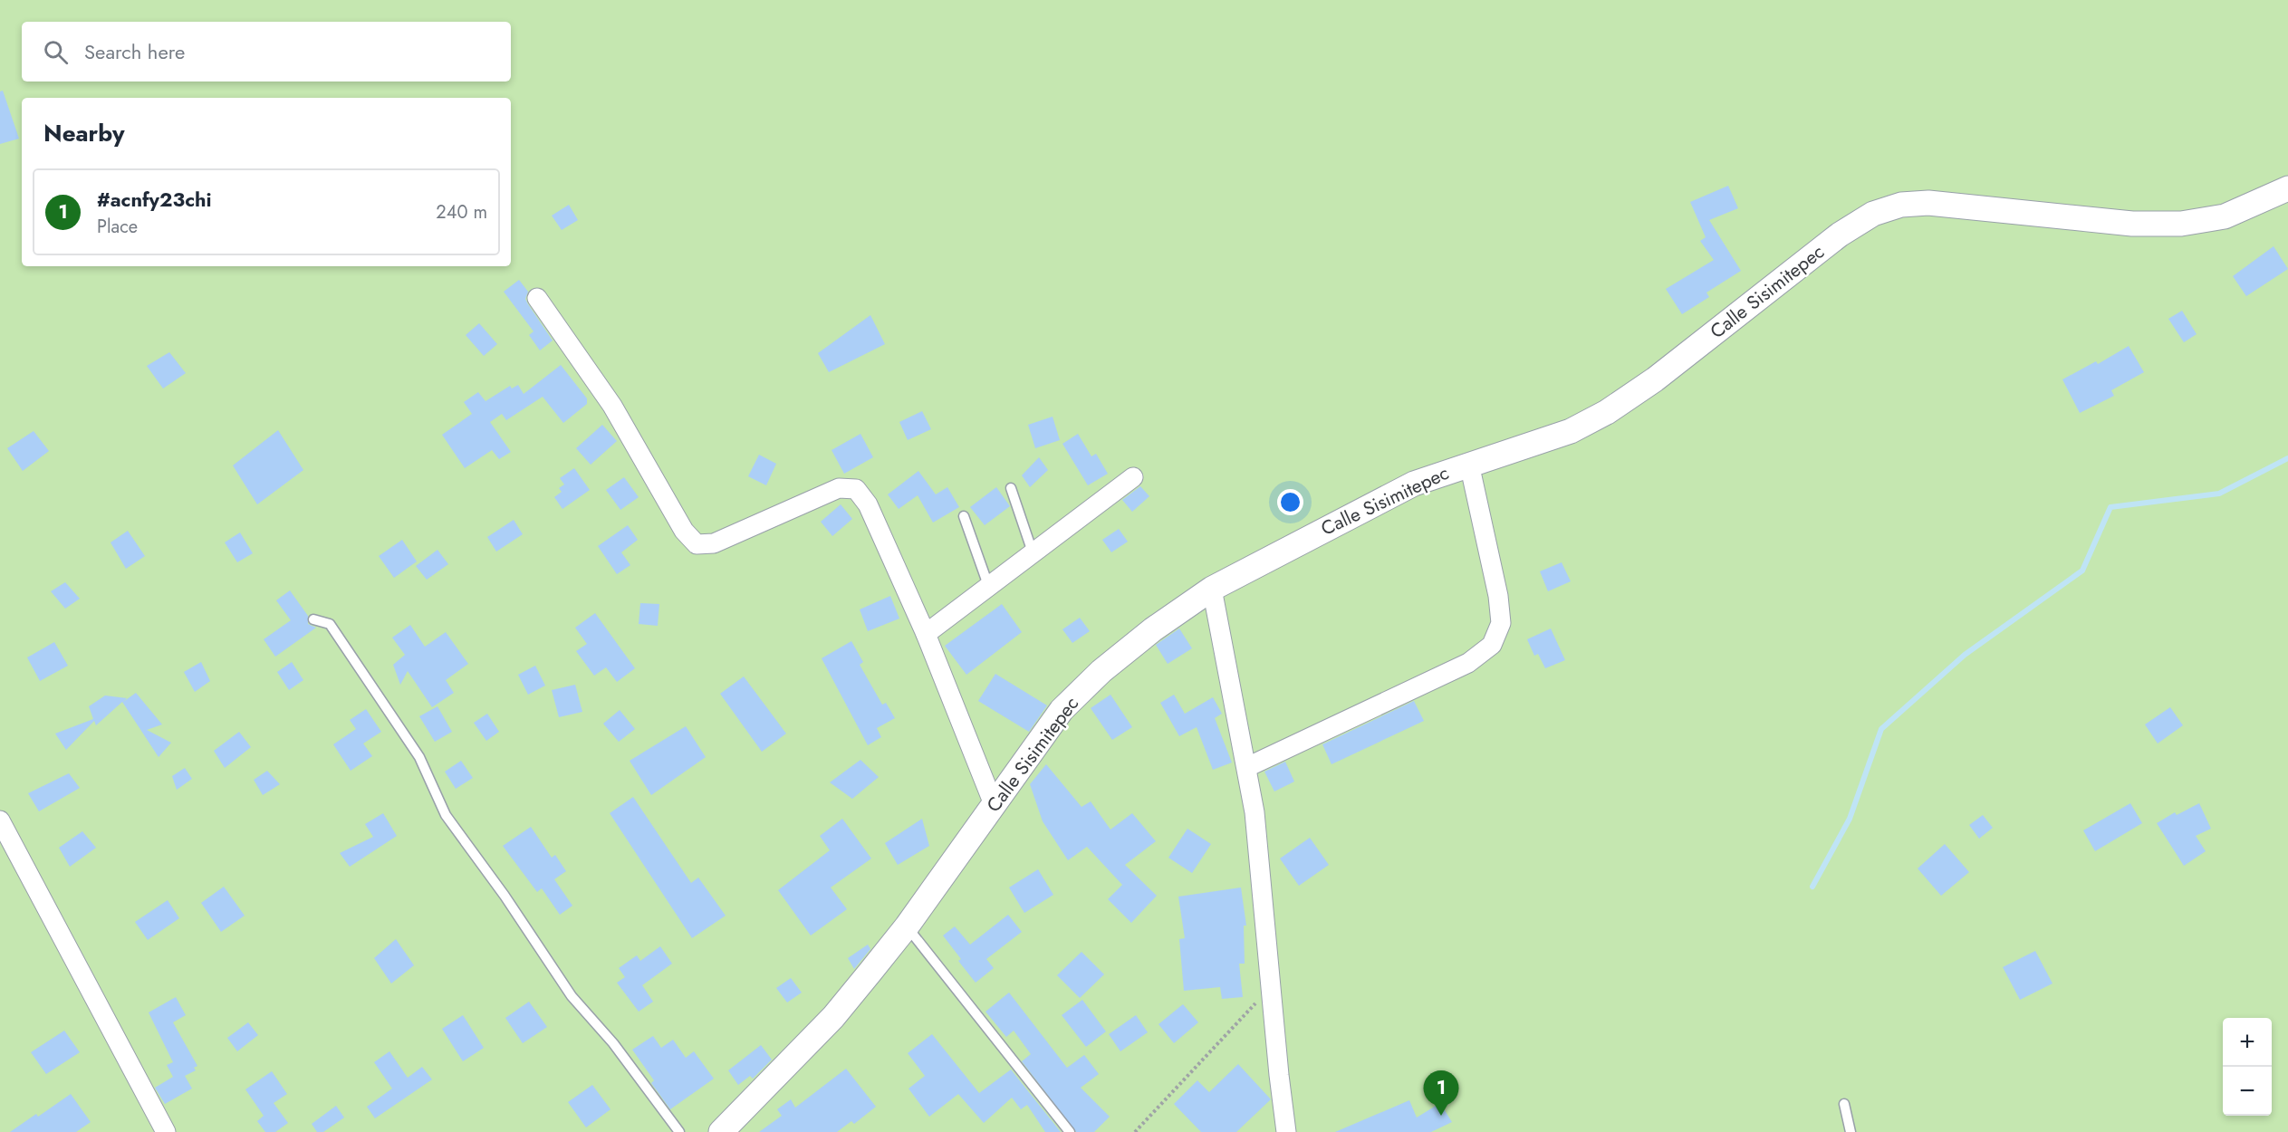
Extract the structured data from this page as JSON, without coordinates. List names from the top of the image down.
{
  "streets": {
    "street": ["Calle Sisimitepec"]
  },
  "page": {
    "search": "Search here",
    "heading": "Nearby",
    "list": [
      {
        "mark": "1",
        "name": "#acnfy23chi",
        "note": "Place",
        "value": "240 m"
      }
    ],
    "map_buttons": ["+", "−"],
    "pins": "1"
  }
}
